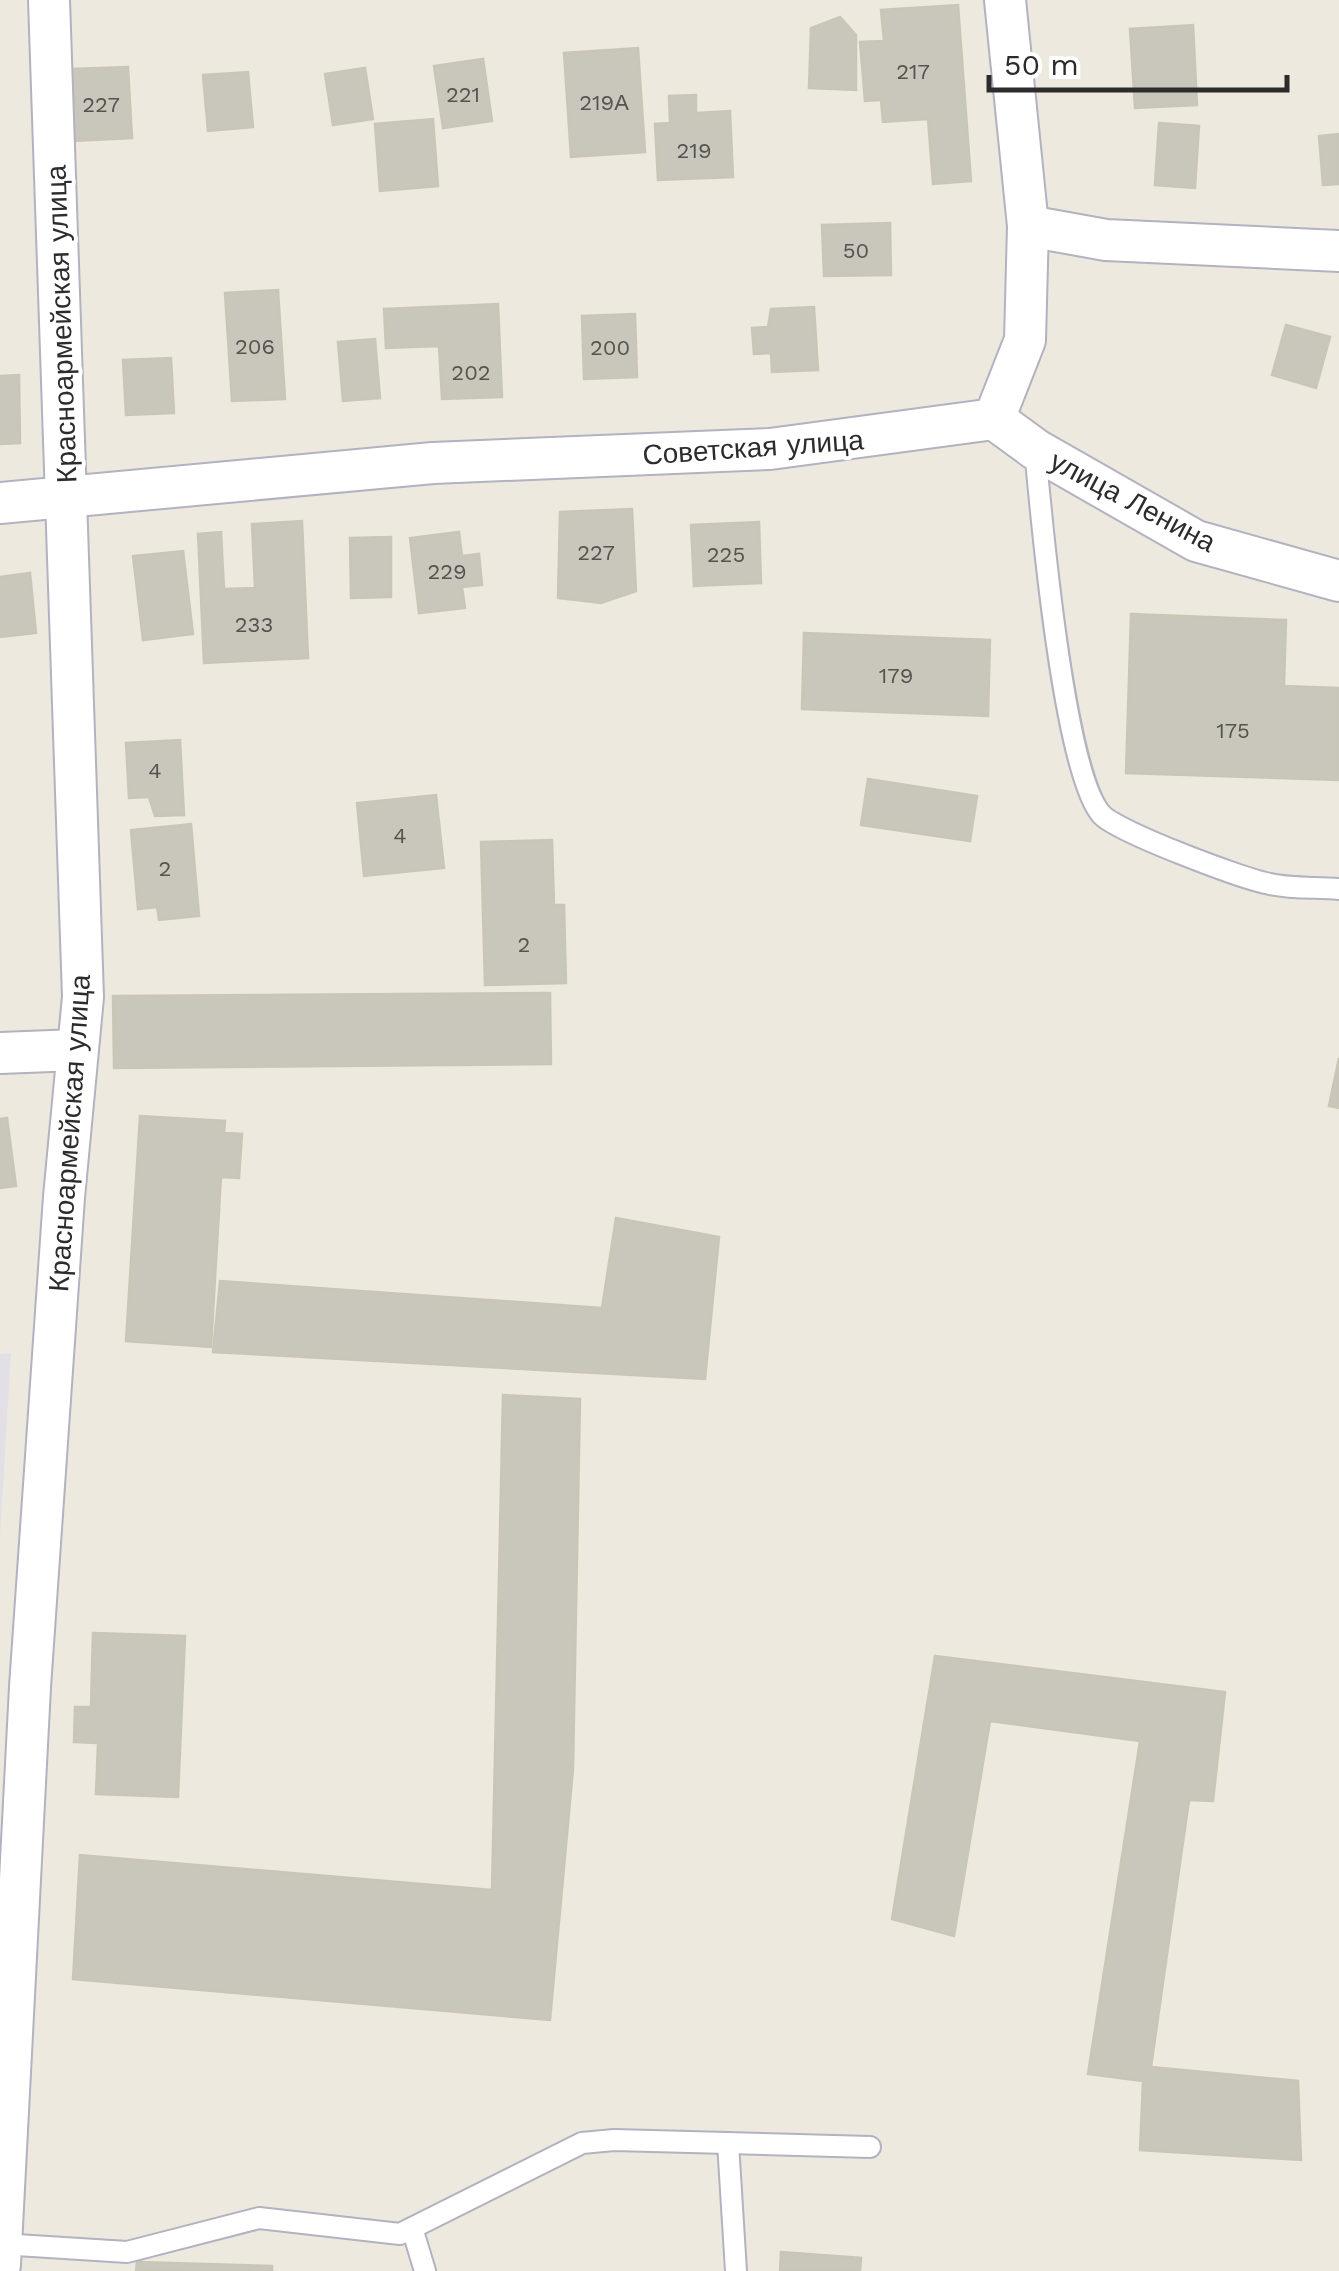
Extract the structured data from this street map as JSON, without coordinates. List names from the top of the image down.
{
  "streets": {
    "street": ["Красноармейская улица", "Советская улица", "улица Ленина"]
  },
  "crossings": [
    ["Красноармейская улица", "Советская улица"],
    ["Советская улица", "улица Ленина"]
  ],
  "house_numbers": [
    "217",
    "221",
    "219А",
    "227",
    "219",
    "50",
    "206",
    "200",
    "202",
    "227",
    "225",
    "229",
    "233",
    "179",
    "175",
    "4",
    "4",
    "2",
    "2"
  ],
  "scale_bar": "50 m"
}
